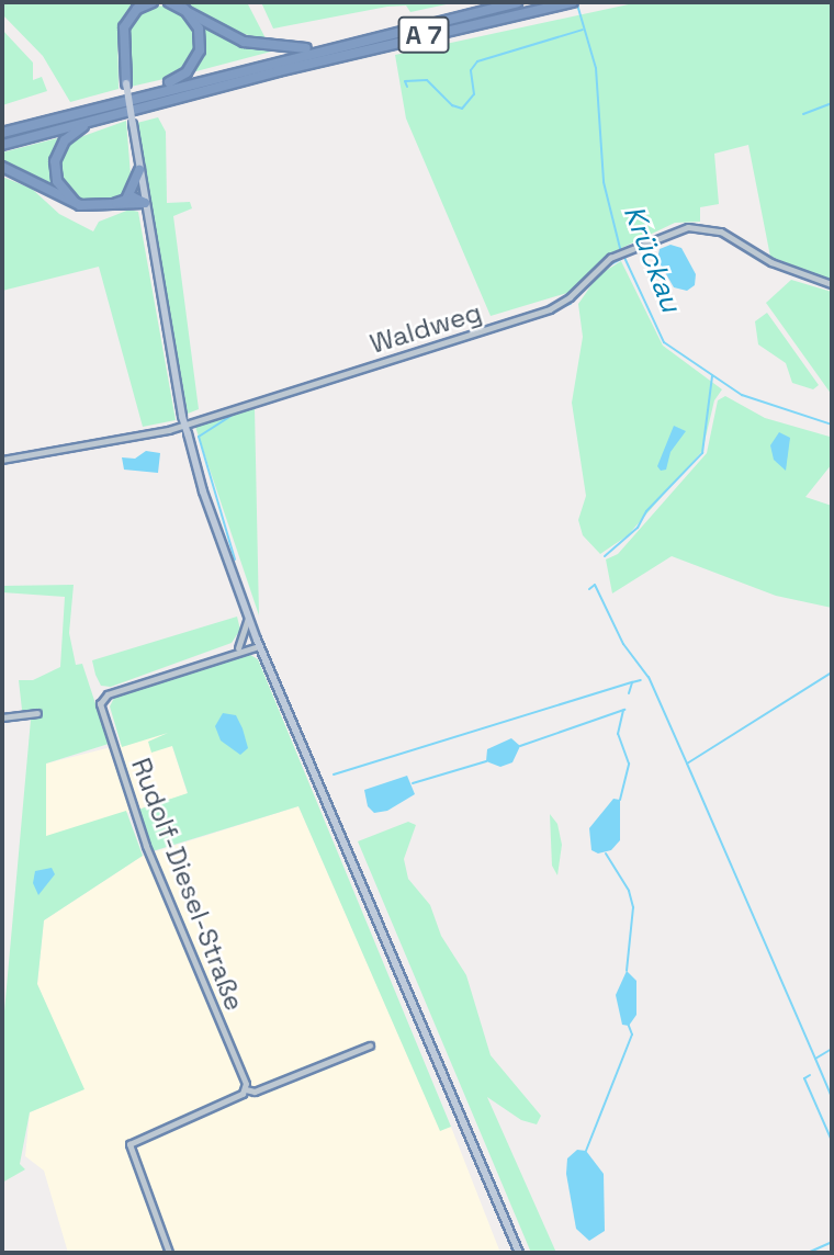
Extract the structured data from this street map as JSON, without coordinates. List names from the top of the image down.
{
  "streets": {
    "highway": ["A 7"],
    "street": ["Waldweg", "Rudolf-Diesel-Straße"]
  },
  "water": ["Krückau"]
}
